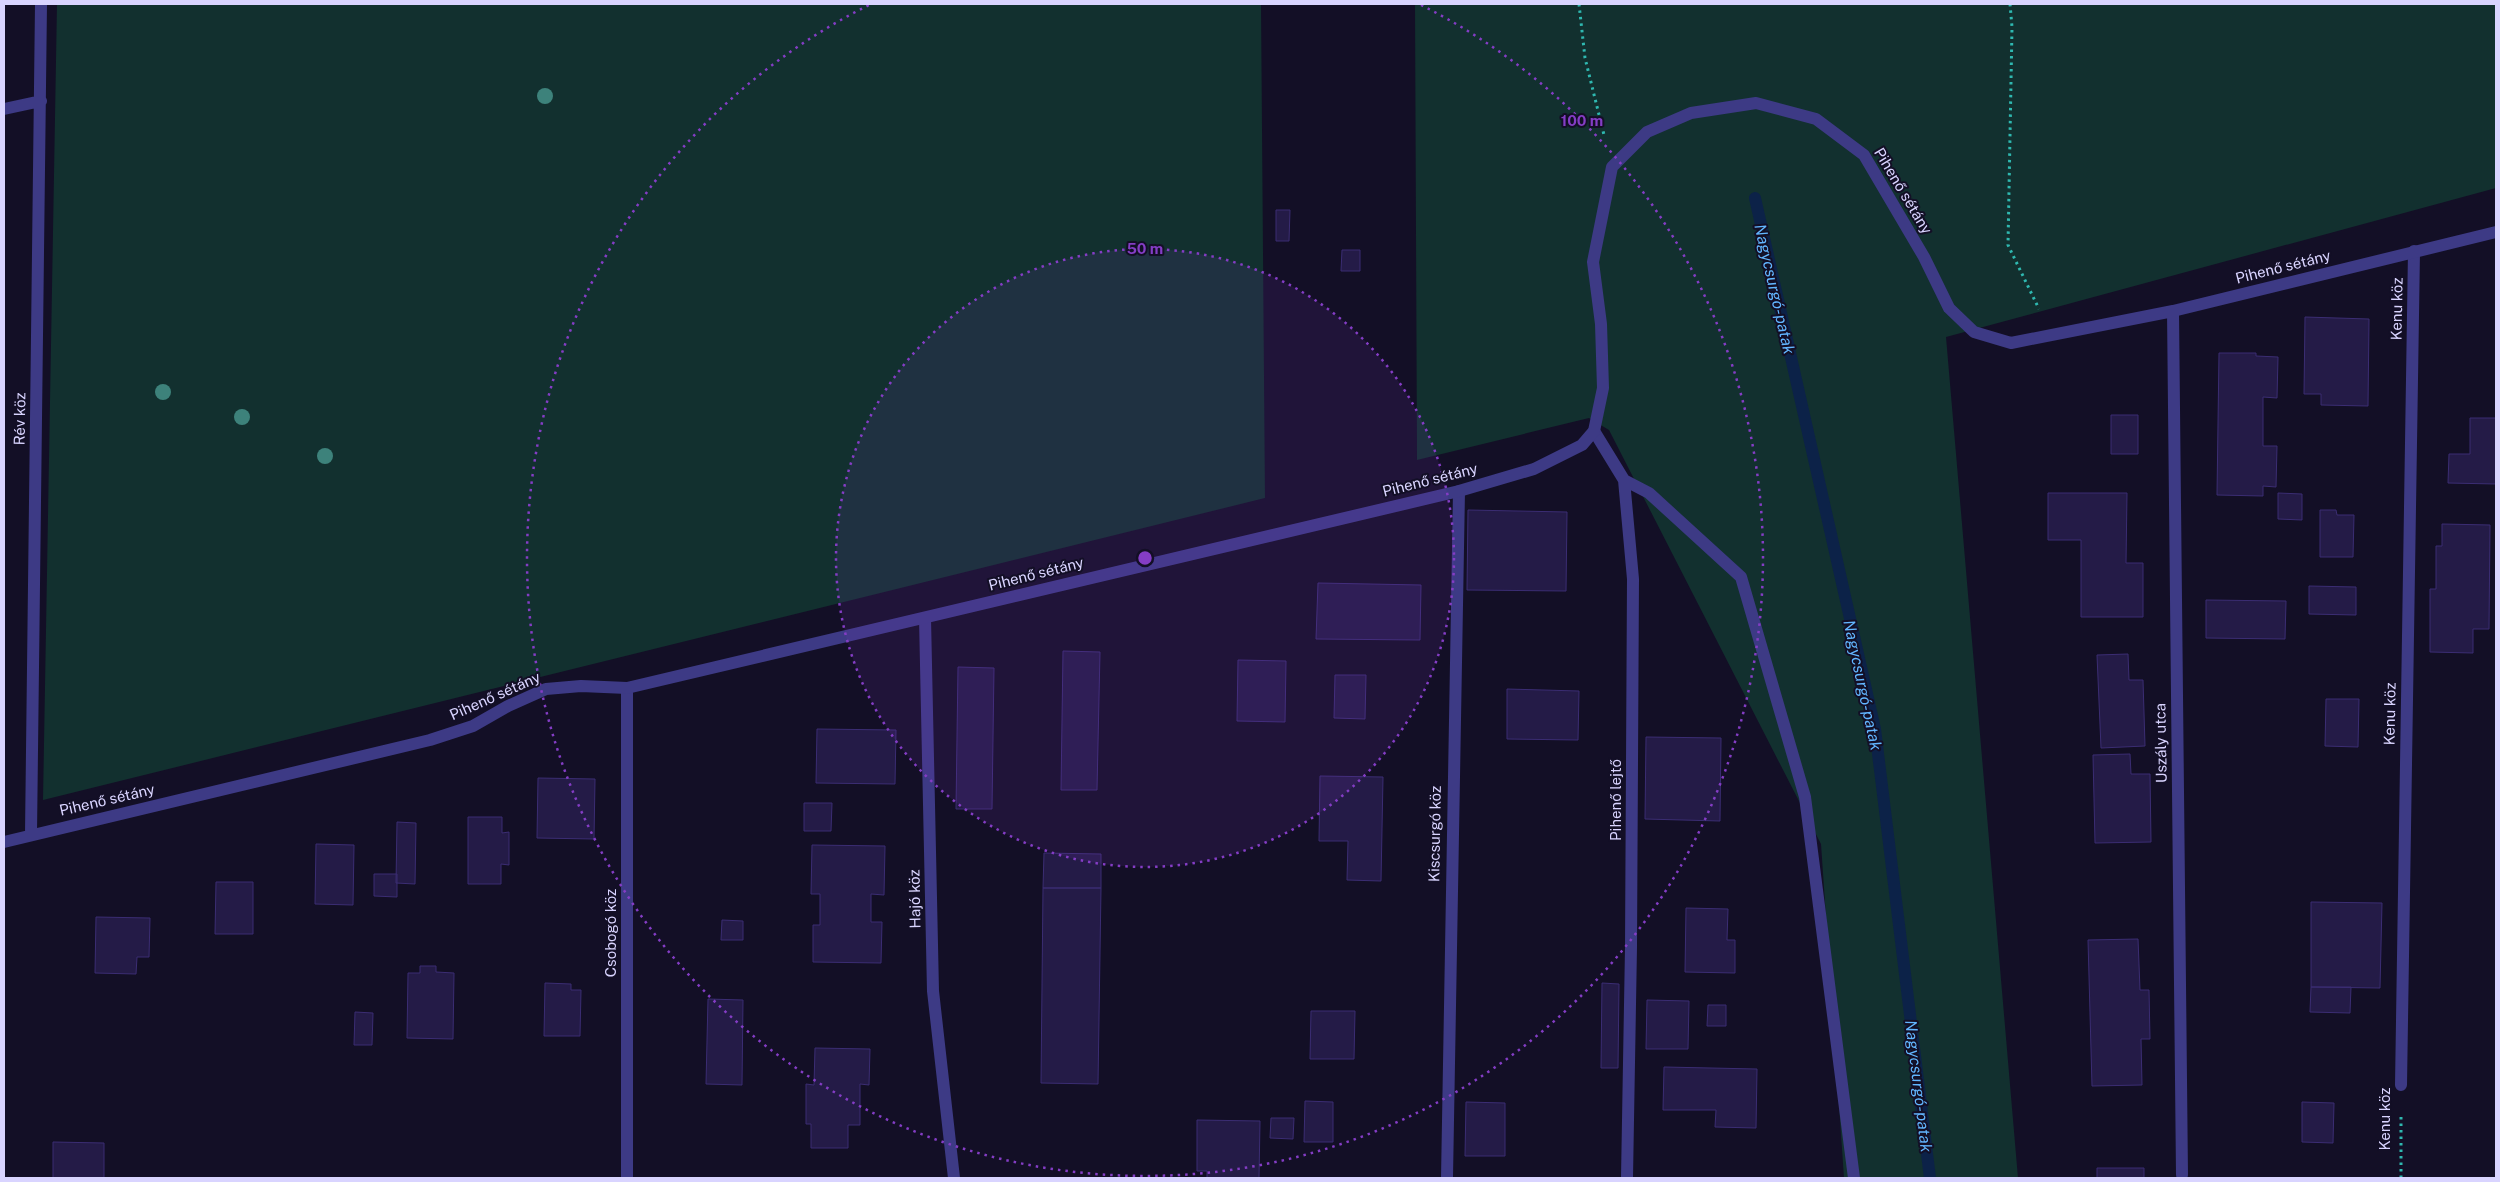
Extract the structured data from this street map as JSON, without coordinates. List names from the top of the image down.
{
  "streets": {
    "street": [
      "Pihenő sétány",
      "Kenu köz",
      "Rév köz",
      "Uszály utca",
      "Pihenő lejtő",
      "Kiscsurgó köz",
      "Hajó köz",
      "Csobogó köz"
    ]
  },
  "crossings": [
    ["Pihenő sétány", "Kenu köz"],
    ["Pihenő sétány", "Rév köz"],
    ["Pihenő sétány", "Uszály utca"],
    ["Pihenő sétány", "Pihenő lejtő"],
    ["Pihenő sétány", "Kiscsurgó köz"],
    ["Pihenő sétány", "Hajó köz"],
    ["Pihenő sétány", "Csobogó köz"]
  ],
  "water": ["Nagycsurgó-patak"],
  "rings": ["100 m", "50 m"]
}
